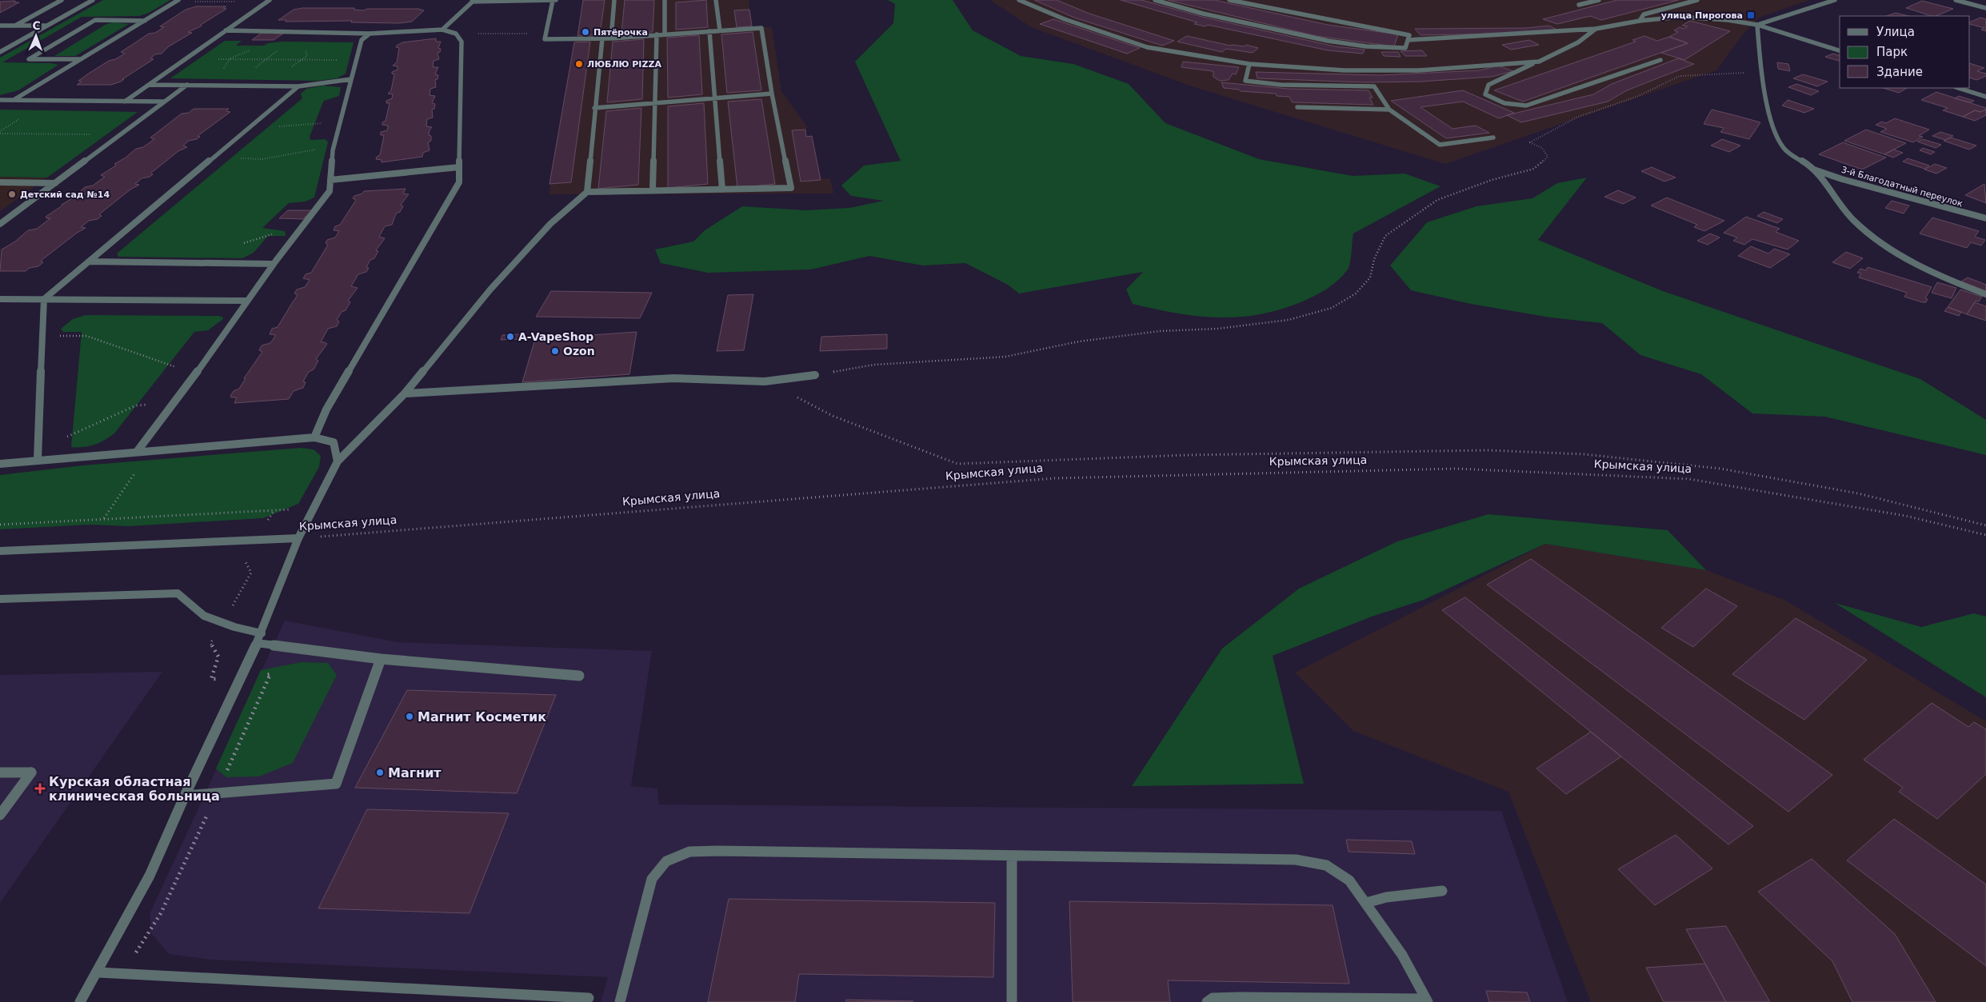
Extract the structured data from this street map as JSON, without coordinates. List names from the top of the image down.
{
  "streets": {
    "street": ["3-й Благодатный переулок", "Крымская улица"]
  },
  "places": {
    "transit": ["улица Пирогова"],
    "other": [
      "Пятёрочка",
      "ЛЮБЛЮ PIZZA",
      "Детский сад №14",
      "A-VapeShop",
      "Ozon",
      "Магнит Косметик",
      "Магнит"
    ],
    "health": ["Курская областная клиническая больница"]
  },
  "legend": ["Улица", "Парк", "Здание"],
  "north": "top"
}
